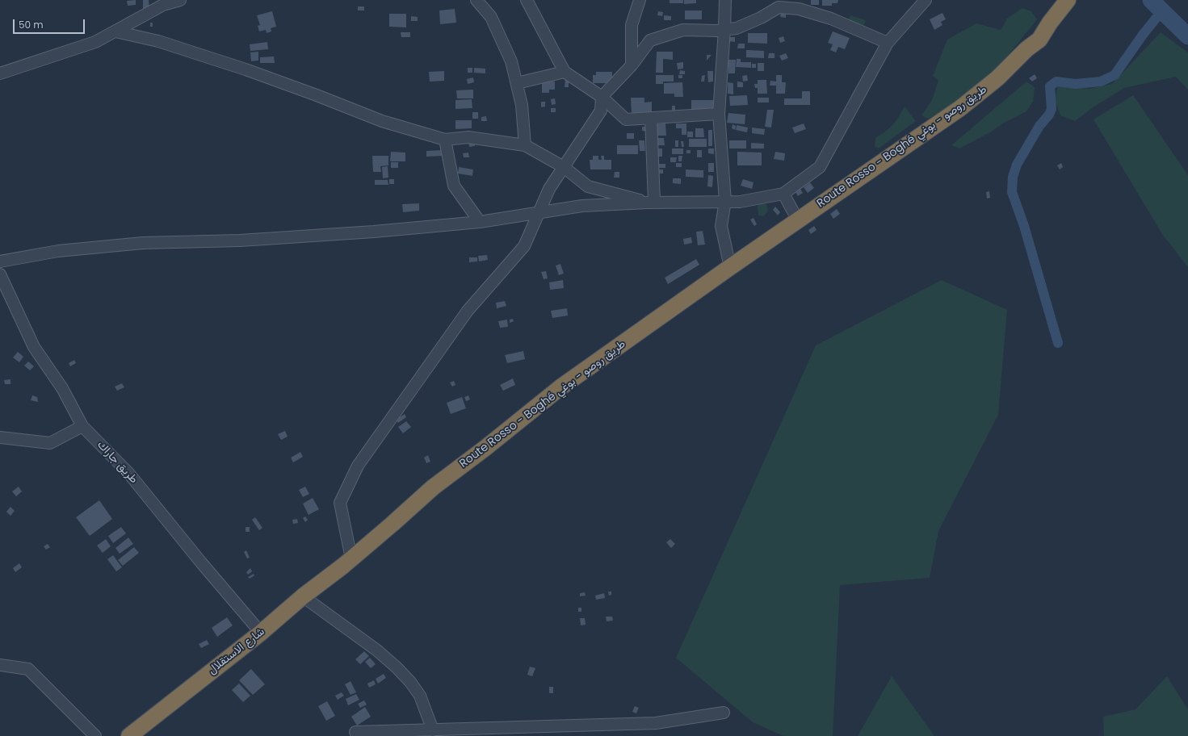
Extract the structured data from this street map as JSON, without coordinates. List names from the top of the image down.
{
  "streets": {
    "highway": ["Route Rosso - Boghé طريق روصو - بوغي", "شارع الاستقلال"],
    "street": ["طريق جاراك"]
  },
  "crossings": [
    ["Route Rosso - Boghé طريق روصو - بوغي", "شارع الاستقلال"],
    ["طريق جاراك", "شارع الاستقلال"]
  ],
  "scale_bar": "50 m"
}
